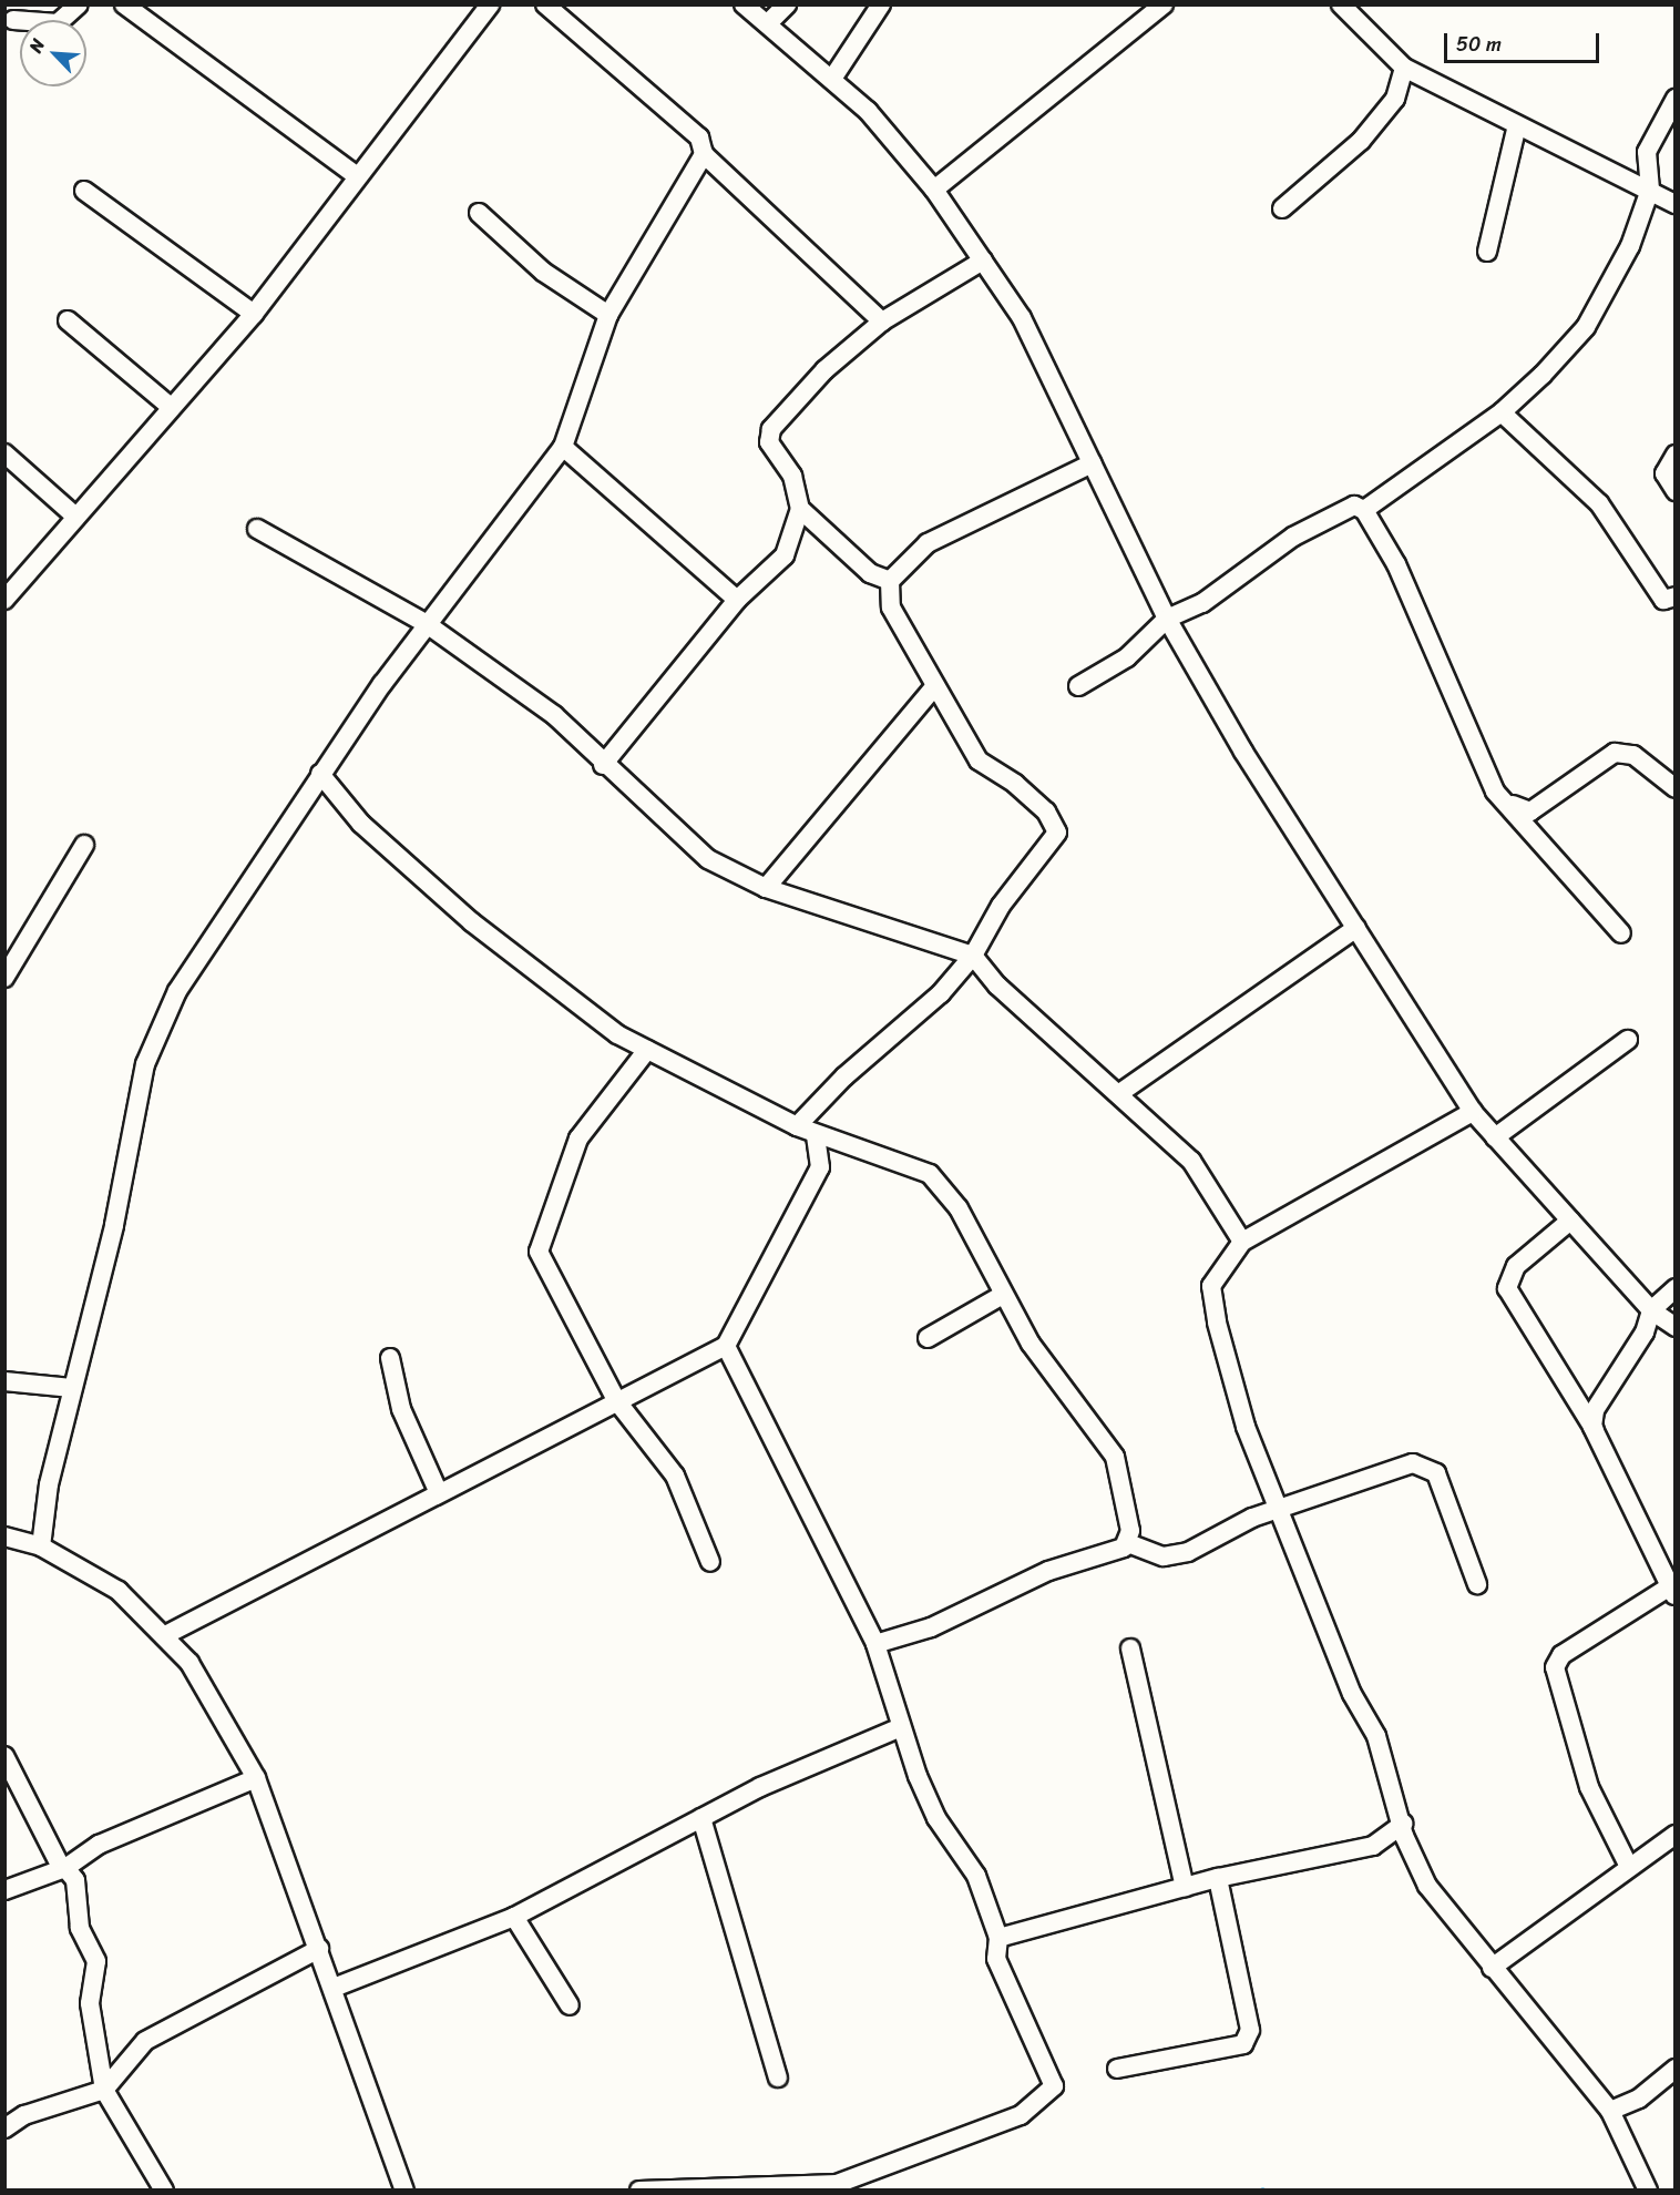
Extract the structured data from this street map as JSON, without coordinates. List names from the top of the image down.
{
  "scale_bar": "50 m",
  "north": "top left"
}
